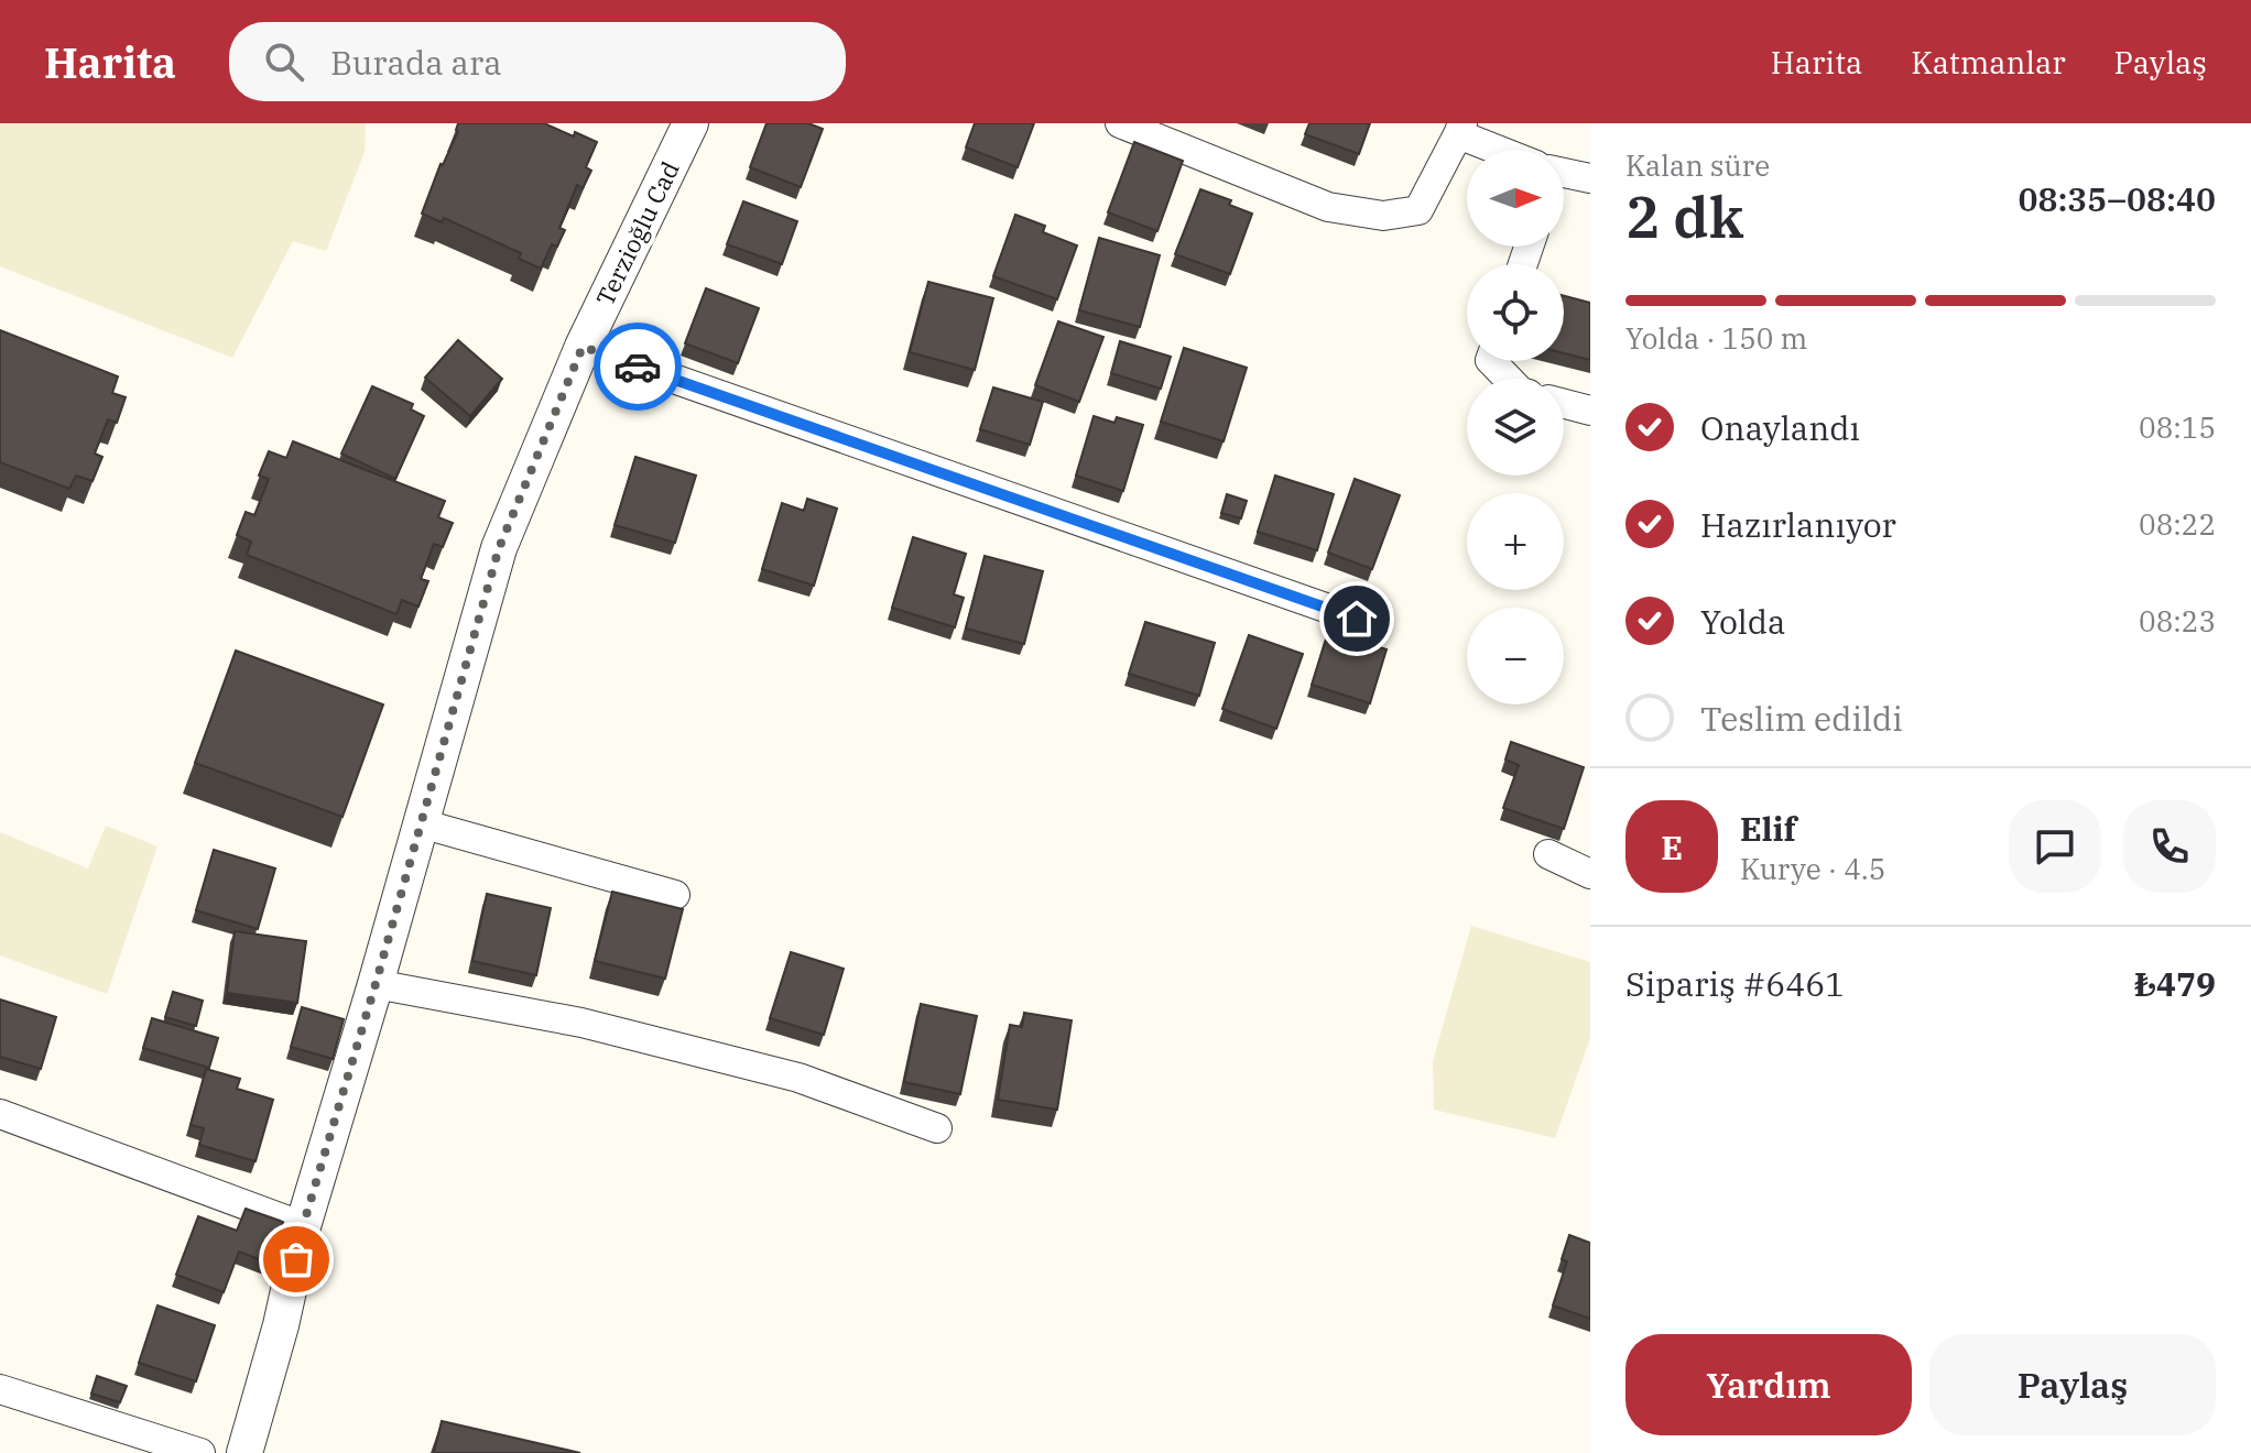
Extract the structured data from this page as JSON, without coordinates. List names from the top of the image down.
{
  "streets": {
    "street": ["Terzioğlu Cad"]
  },
  "north": "right",
  "page": {
    "header": "Harita",
    "search": "Burada ara",
    "nav": ["Harita", "Katmanlar", "Paylaş"],
    "heading": ["2 dk", "Kalan süre", "08:35–08:40"],
    "panel": [
      "Elif",
      "Kurye · 4.5",
      "Sipariş #6461",
      "₺479"
    ],
    "map_buttons": ["+", "−"],
    "bar": "Yolda · 150 m",
    "list": [
      ["Onaylandı", "08:15"],
      ["Hazırlanıyor", "08:22"],
      ["Yolda", "08:23"],
      "Teslim edildi"
    ],
    "round": "E",
    "buttons": ["Yardım", "Paylaş"]
  }
}
